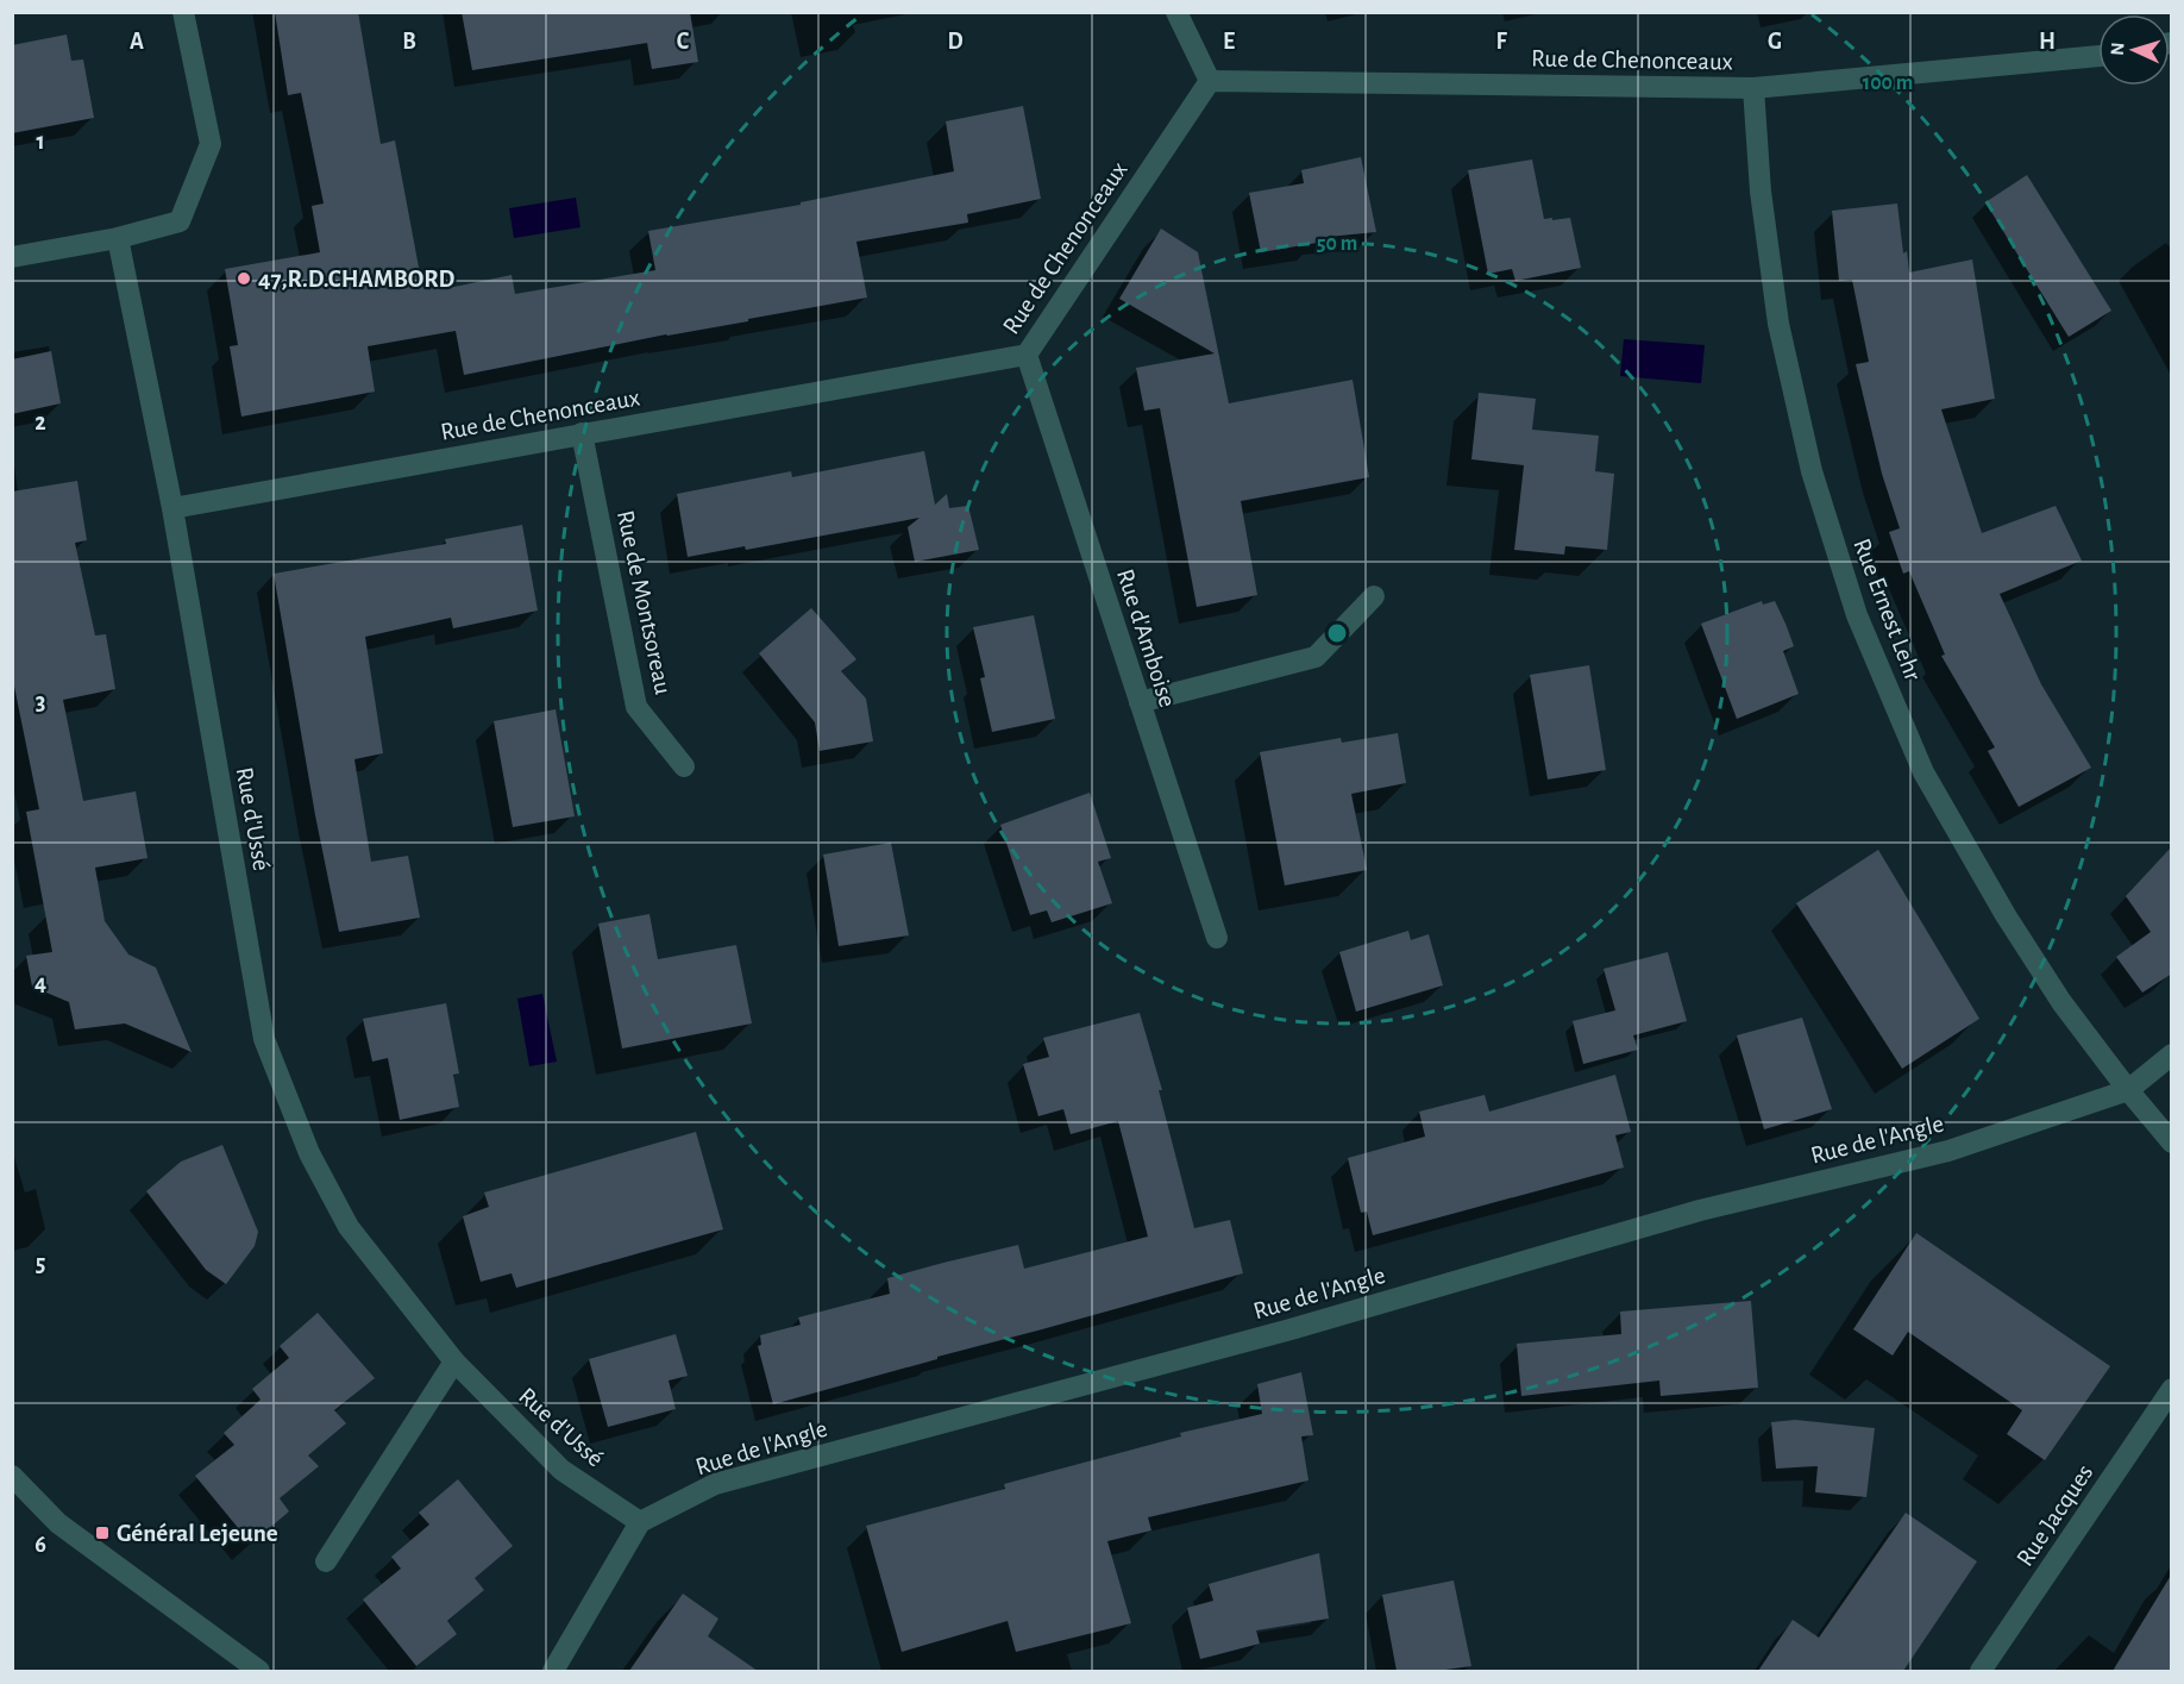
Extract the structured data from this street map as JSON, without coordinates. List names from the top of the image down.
{
  "streets": {
    "street": [
      "Rue de Chenonceaux",
      "Rue de Montsoreau",
      "Rue Ernest Lehr",
      "Rue d'Amboise",
      "Rue d'Ussé",
      "Rue de l'Angle",
      "Rue Jacques"
    ]
  },
  "crossings": [
    ["Rue de Chenonceaux", "Rue de Montsoreau"],
    ["Rue de Chenonceaux", "Rue Ernest Lehr"],
    ["Rue de Chenonceaux", "Rue d'Amboise"],
    ["Rue de Chenonceaux", "Rue d'Ussé"],
    ["Rue Ernest Lehr", "Rue de l'Angle"],
    ["Rue d'Ussé", "Rue de l'Angle"]
  ],
  "places": {
    "other": ["47,R.D.CHAMBORD"],
    "transit": ["Général Lejeune"]
  },
  "north": "left",
  "grid": {
    "columns": [
      "A",
      "B",
      "C",
      "D",
      "E",
      "F",
      "G",
      "H"
    ],
    "rows": [
      "1",
      "2",
      "3",
      "4",
      "5",
      "6"
    ]
  },
  "rings": ["100 m", "50 m"]
}
